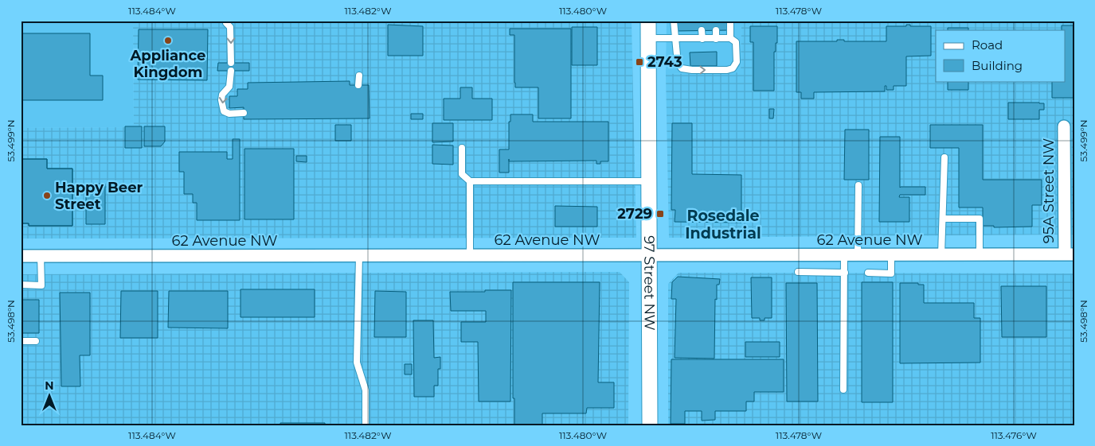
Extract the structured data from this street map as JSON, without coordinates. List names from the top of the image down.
{
  "streets": {
    "street": ["95A Street NW", "62 Avenue NW", "97 Street NW"]
  },
  "crossings": [
    ["95A Street NW", "62 Avenue NW"],
    ["62 Avenue NW", "97 Street NW"]
  ],
  "districts": ["Rosedale Industrial"],
  "places": {
    "other": ["Appliance Kingdom", "Happy Beer Street"],
    "transit": ["2743", "2729"]
  },
  "legend": ["Road", "Building"],
  "north": "top",
  "coordinates": [
    "113.484°W",
    "113.482°W",
    "113.480°W",
    "113.478°W",
    "53.499°N",
    "53.498°N",
    "113.476°W"
  ]
}
